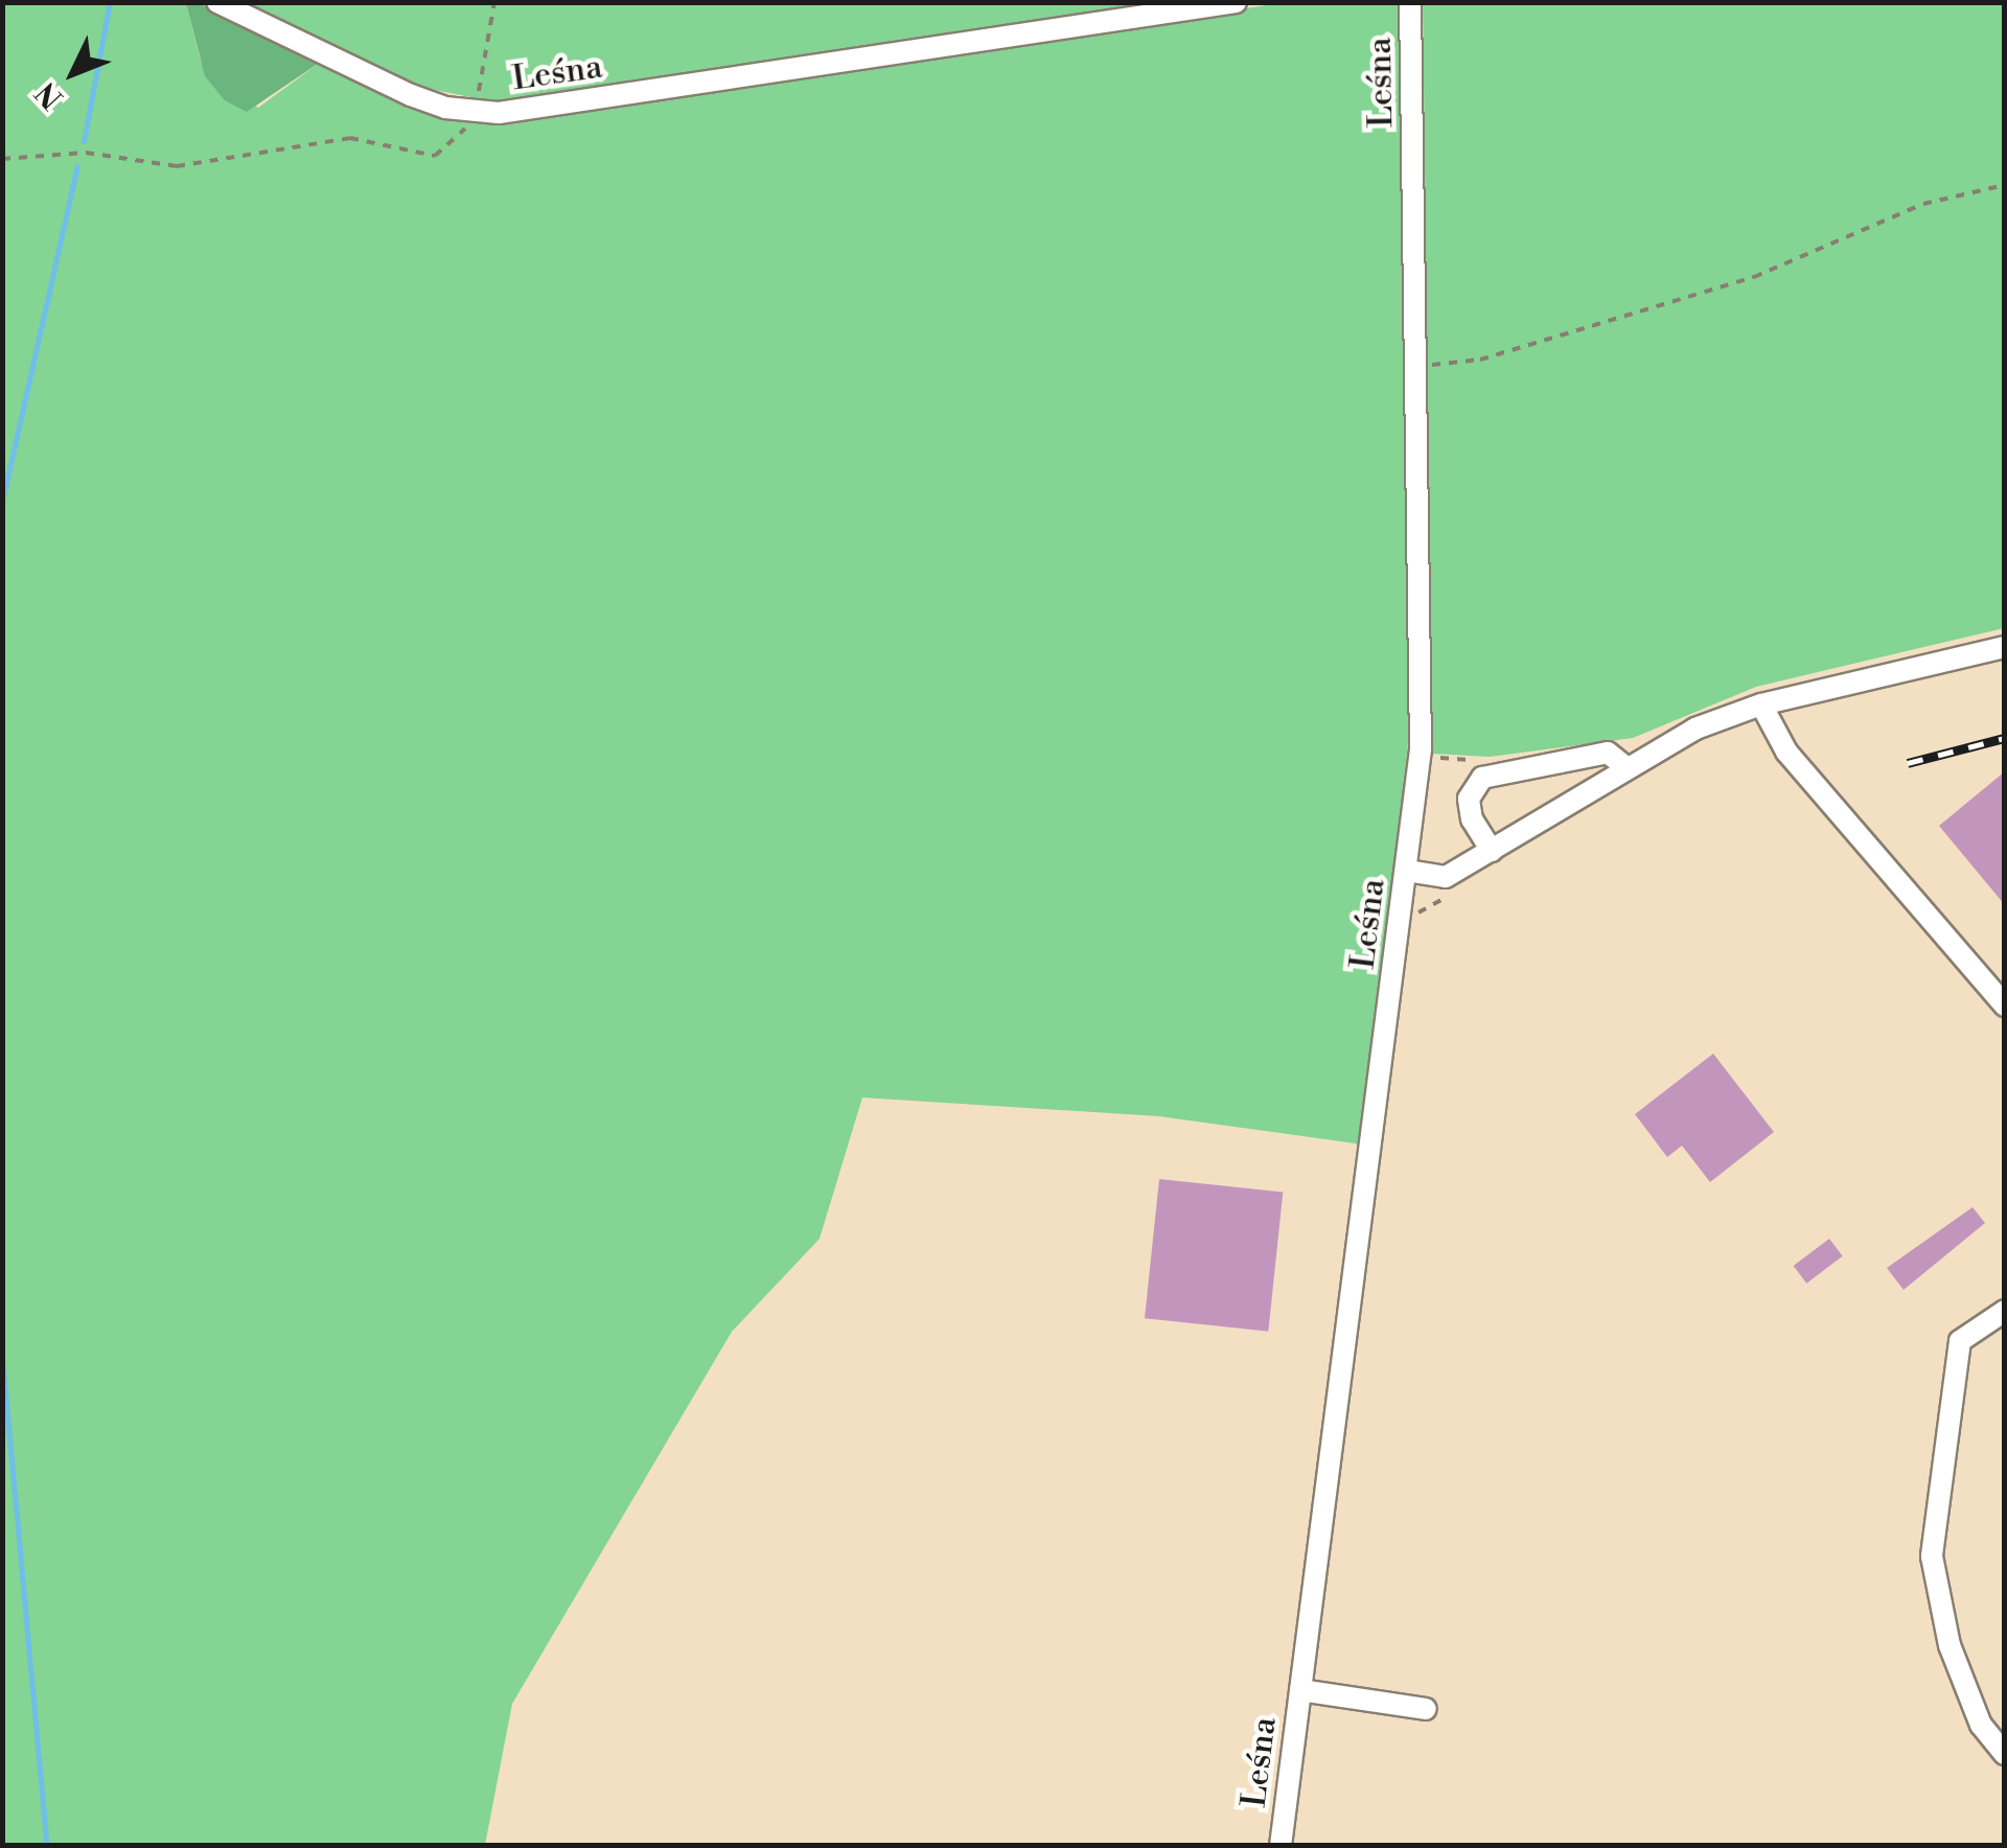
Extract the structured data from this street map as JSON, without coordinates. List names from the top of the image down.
{
  "streets": {
    "street": ["Leśna"]
  },
  "north": "bottom left"
}
